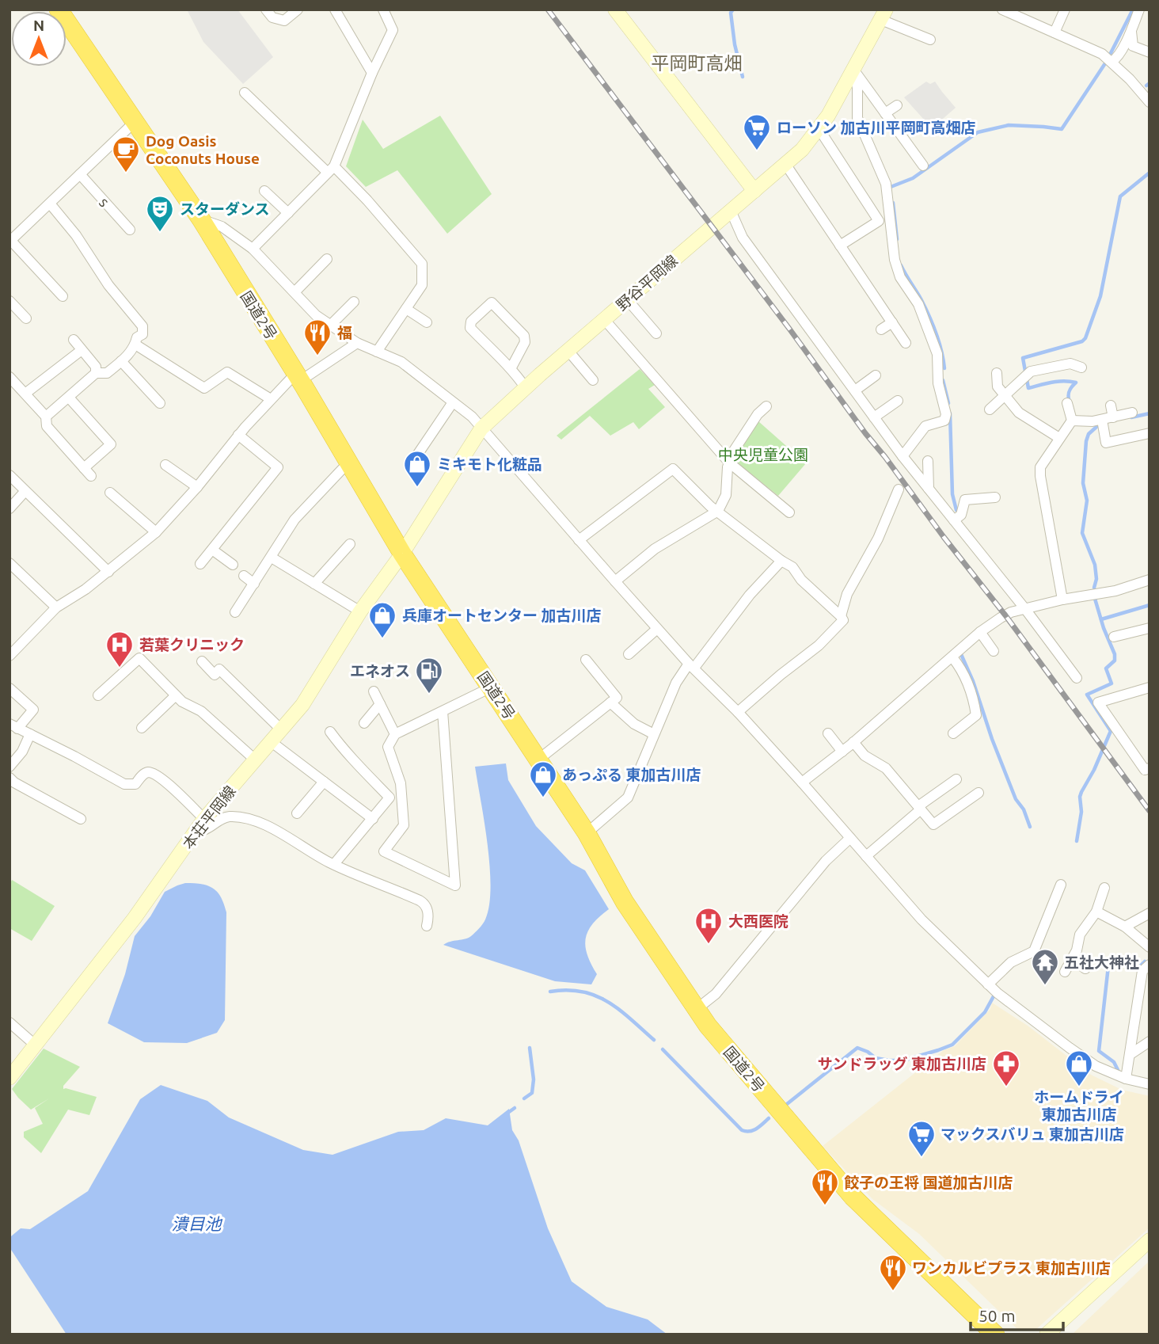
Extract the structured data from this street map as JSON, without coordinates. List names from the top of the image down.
{
  "streets": {
    "highway": ["国道2号"],
    "main road": ["野谷平岡線", "本荘平岡線"],
    "street": ["s"]
  },
  "crossings": [
    ["野谷平岡線", "国道2号"],
    ["野谷平岡線", "本荘平岡線"],
    ["国道2号", "本荘平岡線"]
  ],
  "districts": ["平岡町高畑"],
  "water": ["潰目池"],
  "parks": ["中央児童公園"],
  "places": {
    "supermarket": ["ローソン 加古川平岡町高畑店", "マックスバリュ 東加古川店"],
    "cafe": ["Dog Oasis Coconuts House"],
    "theatre": ["スターダンス"],
    "restaurant": ["福", "餃子の王将 国道加古川店", "ワンカルビプラス 東加古川店"],
    "shop": [
      "ミキモト化粧品",
      "兵庫オートセンター 加古川店",
      "あっぷる 東加古川店",
      "ホームドライ 東加古川店"
    ],
    "hospital": ["若葉クリニック", "大西医院"],
    "fuel station": ["エネオス"],
    "temple": ["五社大神社"],
    "pharmacy": ["サンドラッグ 東加古川店"]
  },
  "scale_bar": "50 m",
  "north": "top"
}
